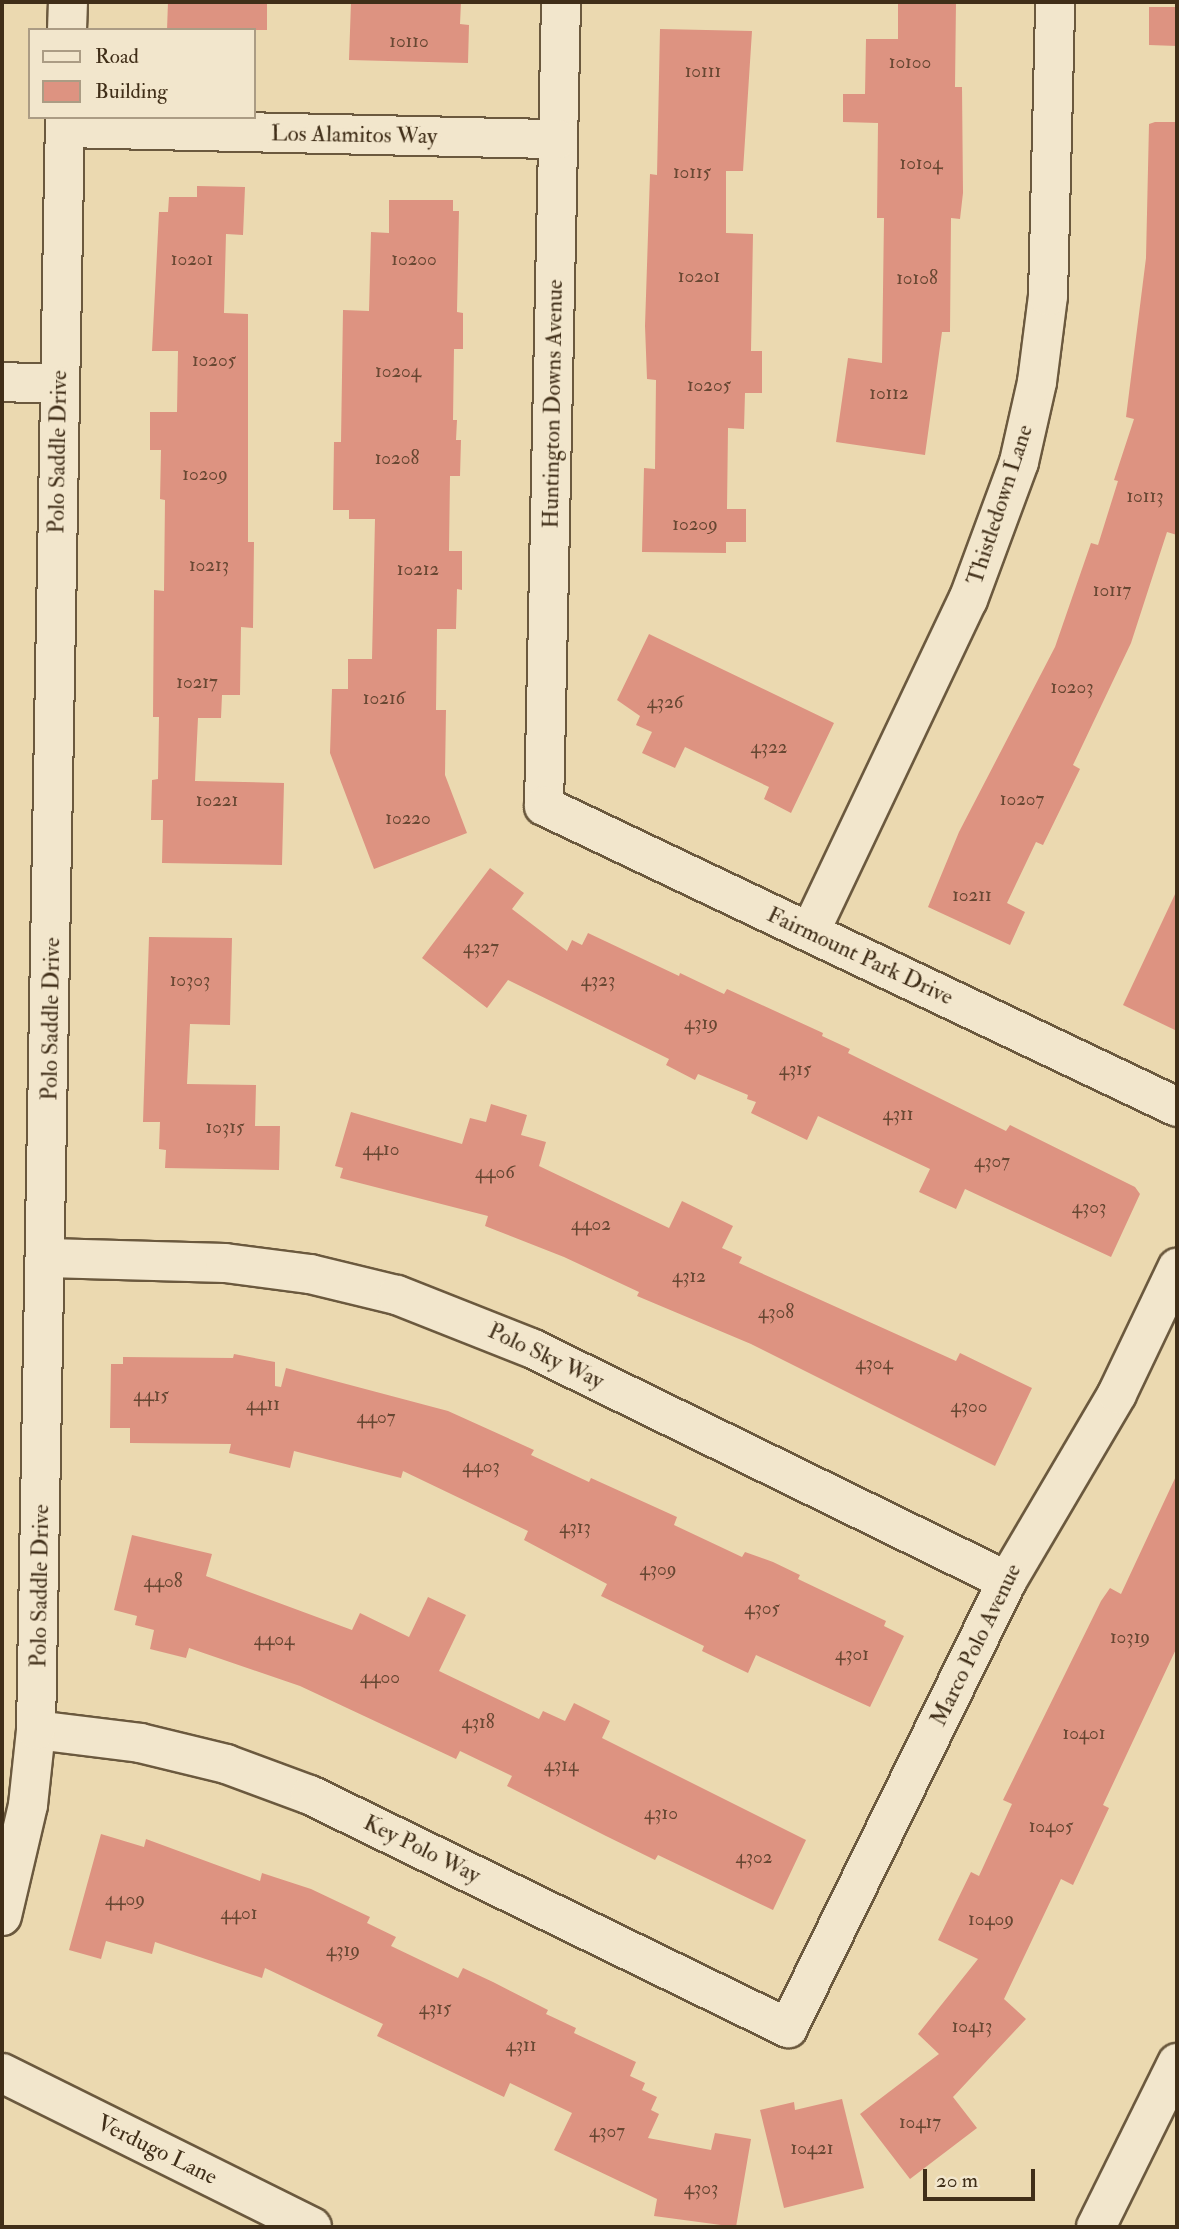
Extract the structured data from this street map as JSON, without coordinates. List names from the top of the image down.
{
  "streets": {
    "street": [
      "Los Alamitos Way",
      "Huntington Downs Avenue",
      "Polo Saddle Drive",
      "Thistledown Lane",
      "Fairmount Park Drive",
      "Polo Sky Way",
      "Marco Polo Avenue",
      "Key Polo Way",
      "Verdugo Lane"
    ]
  },
  "crossings": [
    ["Los Alamitos Way", "Huntington Downs Avenue"],
    ["Los Alamitos Way", "Polo Saddle Drive"],
    ["Huntington Downs Avenue", "Fairmount Park Drive"],
    ["Polo Saddle Drive", "Polo Sky Way"],
    ["Polo Saddle Drive", "Key Polo Way"],
    ["Thistledown Lane", "Fairmount Park Drive"],
    ["Polo Sky Way", "Marco Polo Avenue"],
    ["Marco Polo Avenue", "Key Polo Way"]
  ],
  "house_numbers": [
    "10110",
    "10100",
    "10111",
    "10104",
    "10115",
    "10201",
    "10200",
    "10201",
    "10108",
    "10205",
    "10204",
    "10205",
    "10112",
    "10208",
    "10209",
    "10113",
    "10209",
    "10213",
    "10212",
    "10117",
    "10217",
    "10203",
    "10216",
    "4326",
    "4322",
    "10207",
    "10221",
    "10220",
    "10211",
    "4327",
    "10303",
    "4323",
    "4319",
    "4315",
    "4311",
    "10315",
    "4410",
    "4307",
    "4406",
    "4303",
    "4402",
    "4312",
    "4308",
    "4304",
    "4415",
    "4411",
    "4300",
    "4407",
    "4403",
    "4313",
    "4309",
    "4408",
    "4305",
    "10319",
    "4404",
    "4301",
    "4400",
    "4318",
    "10401",
    "4314",
    "4310",
    "10405",
    "4302",
    "4409",
    "4401",
    "10409",
    "4319",
    "4315",
    "10413",
    "4311",
    "10417",
    "4307",
    "10421",
    "4303"
  ],
  "legend": ["Road", "Building"],
  "scale_bar": "20 m"
}
